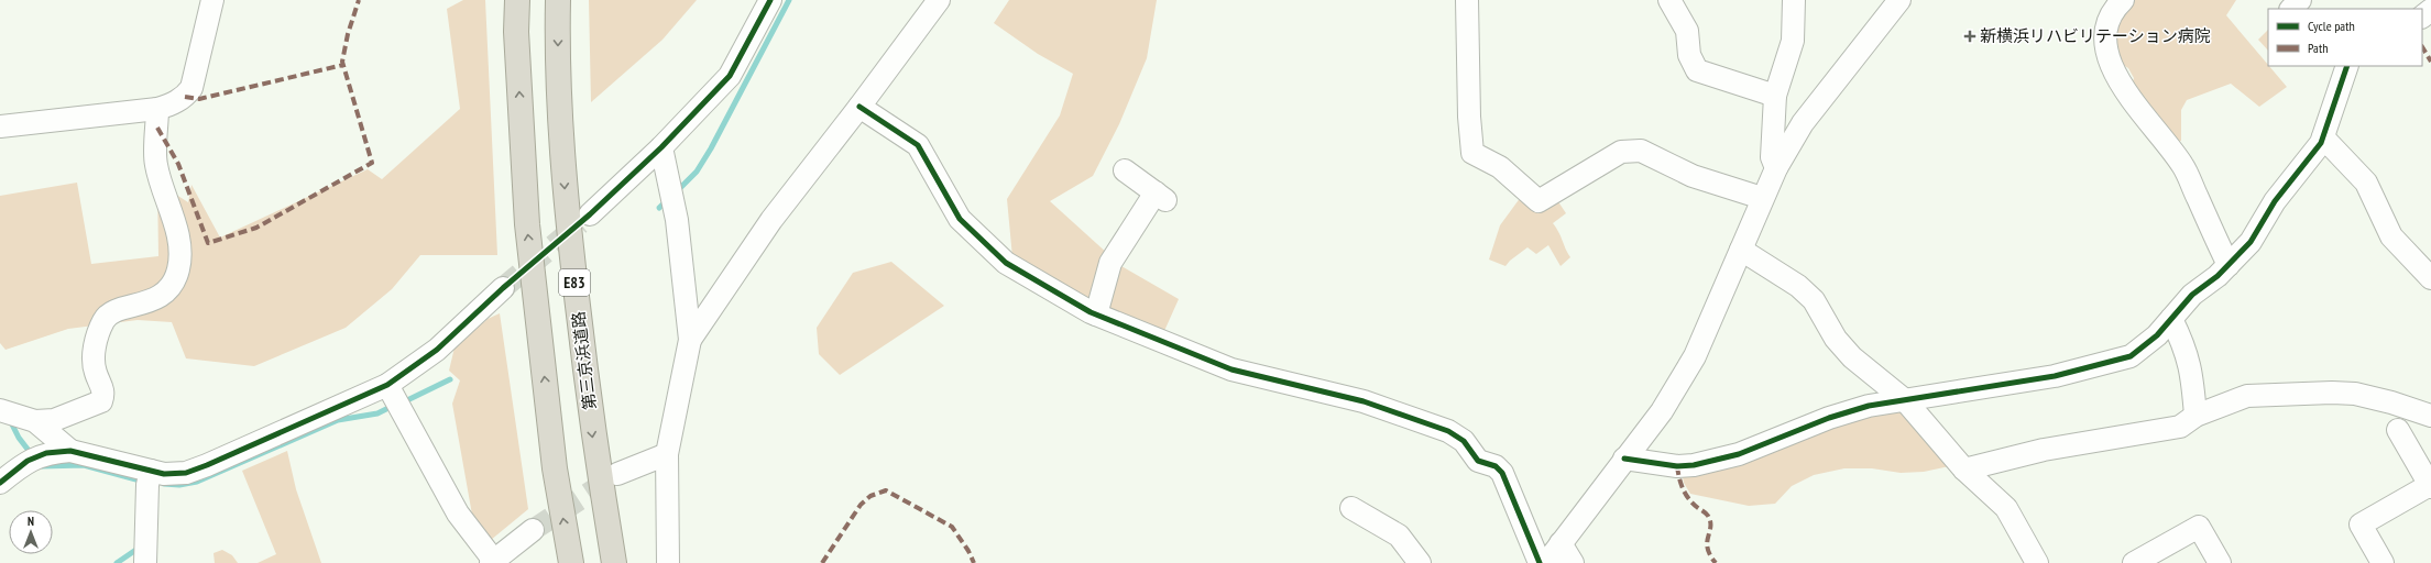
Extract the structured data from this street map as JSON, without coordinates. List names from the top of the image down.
{
  "streets": {
    "highway": ["E83", "第三京浜道路"]
  },
  "places": {
    "health": ["新横浜リハビリテーション病院"]
  },
  "legend": ["Cycle path", "Path"],
  "north": "top"
}
